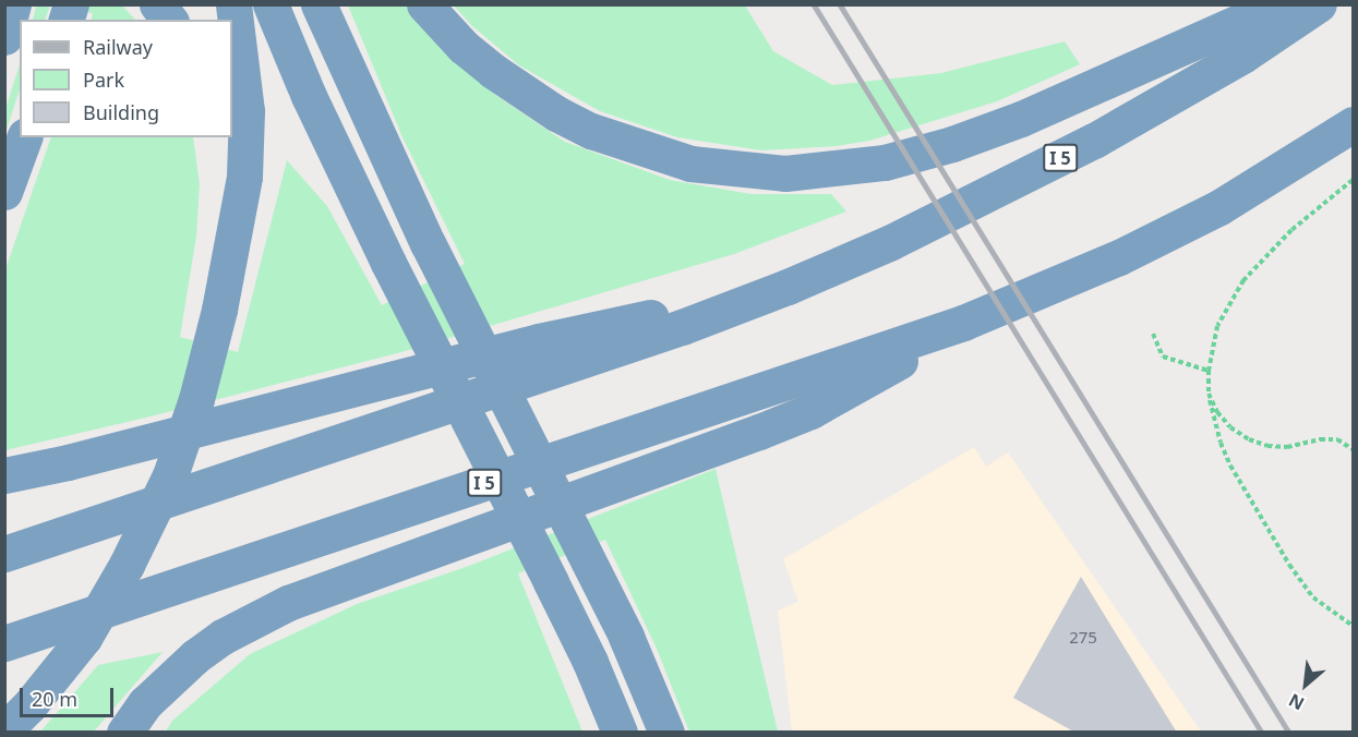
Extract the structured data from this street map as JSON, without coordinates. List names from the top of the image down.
{
  "streets": {
    "highway": ["I 5"]
  },
  "house_numbers": ["275"],
  "legend": ["Railway", "Park", "Building"],
  "scale_bar": "20 m",
  "north": "bottom left"
}
